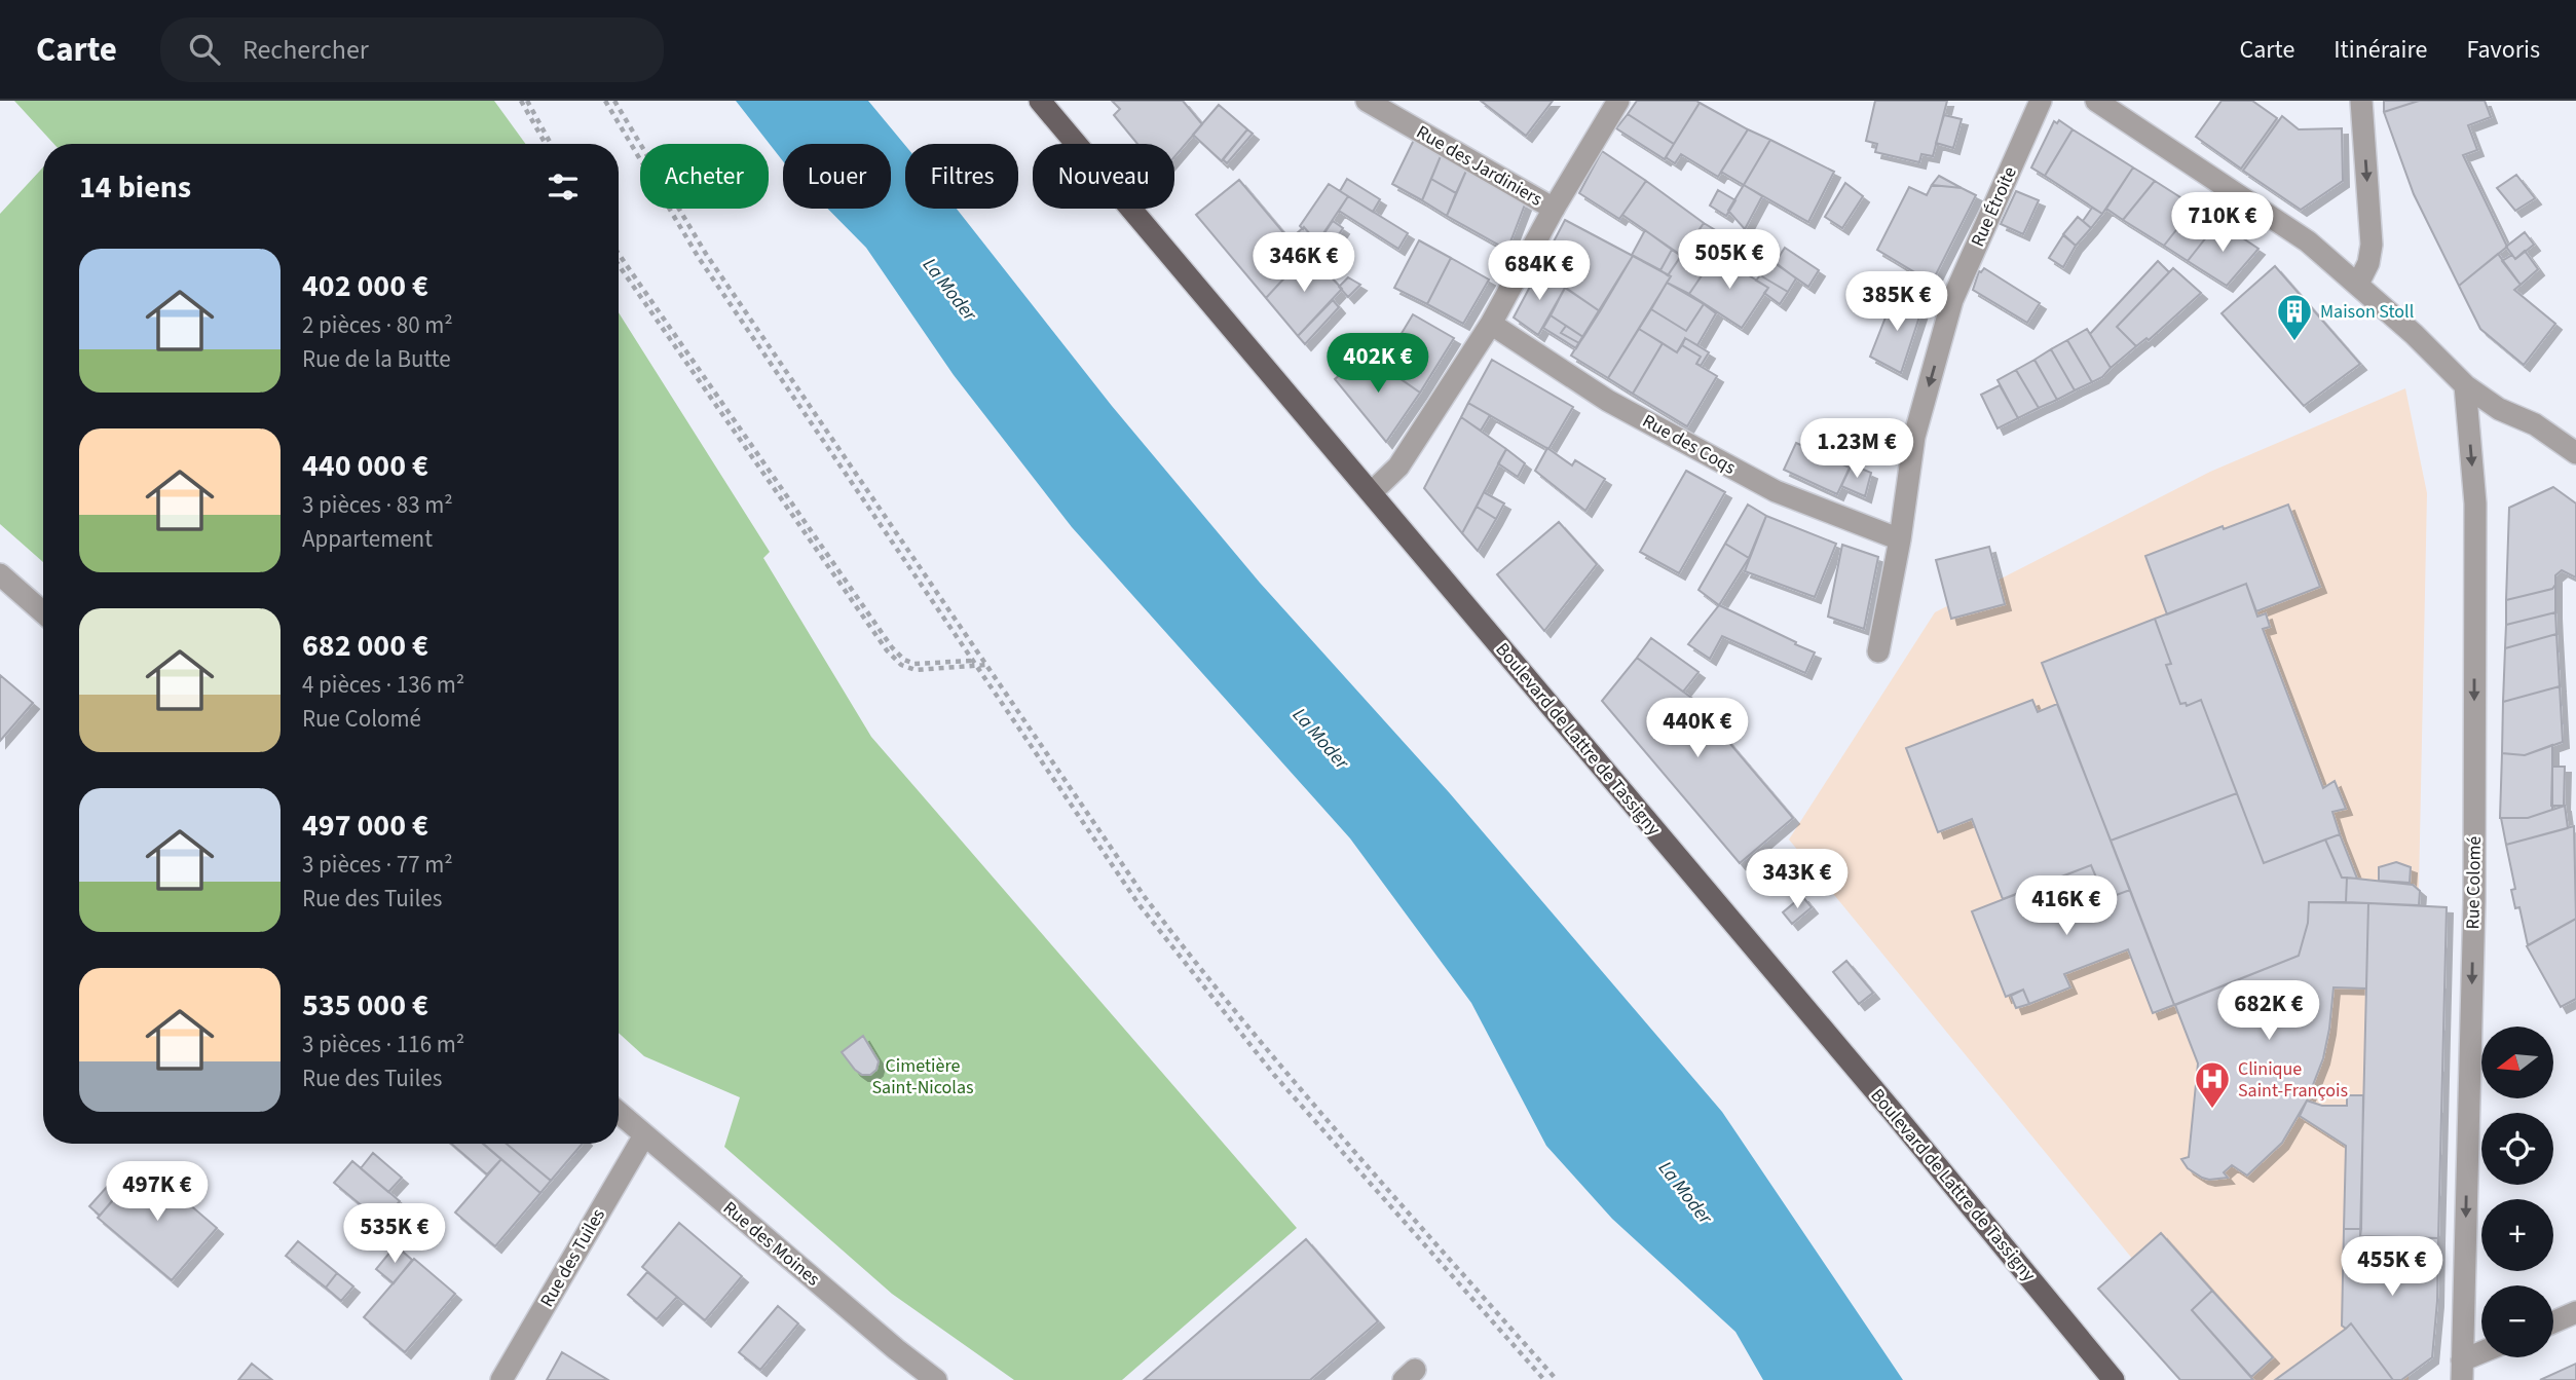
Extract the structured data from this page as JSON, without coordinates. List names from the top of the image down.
{
  "streets": {
    "main road": ["Boulevard de Lattre de Tassigny"],
    "street": [
      "Rue des Jardiniers",
      "Rue Étroite",
      "Rue des Coqs",
      "Rue Colomé",
      "Rue des Moines",
      "Rue des Tuiles"
    ]
  },
  "crossings": [
    ["Rue Étroite", "Rue des Coqs"],
    ["Rue des Moines", "Rue des Tuiles"]
  ],
  "one_way": ["Rue Étroite", "Rue Colomé"],
  "water": ["La Moder"],
  "parks": ["Cimetière Saint-Nicolas"],
  "places": {
    "building": ["Maison Stoll"],
    "hospital": ["Clinique Saint-François"]
  },
  "north": "left",
  "page": {
    "header": "Carte",
    "search": "Rechercher",
    "nav": ["Carte", "Itinéraire", "Favoris"],
    "chip": [
      "Acheter",
      "Louer",
      "Filtres",
      "Nouveau"
    ],
    "heading": "14 biens",
    "price": [
      "710K €",
      "505K €",
      "346K €",
      "684K €",
      "385K €",
      "402K €",
      "1.23M €",
      "440K €",
      "343K €",
      "416K €",
      "682K €",
      "497K €",
      "535K €",
      "455K €"
    ],
    "list": [
      {
        "name": "402 000 €",
        "note": "2 pièces · 80 m² · Rue de la Butte"
      },
      {
        "name": "440 000 €",
        "note": "3 pièces · 83 m² · Appartement"
      },
      {
        "name": "682 000 €",
        "note": "4 pièces · 136 m² · Rue Colomé"
      },
      {
        "name": "497 000 €",
        "note": "3 pièces · 77 m² · Rue des Tuiles"
      },
      {
        "name": "535 000 €",
        "note": "3 pièces · 116 m² · Rue des Tuiles"
      }
    ],
    "map_buttons": ["+", "−"]
  }
}
